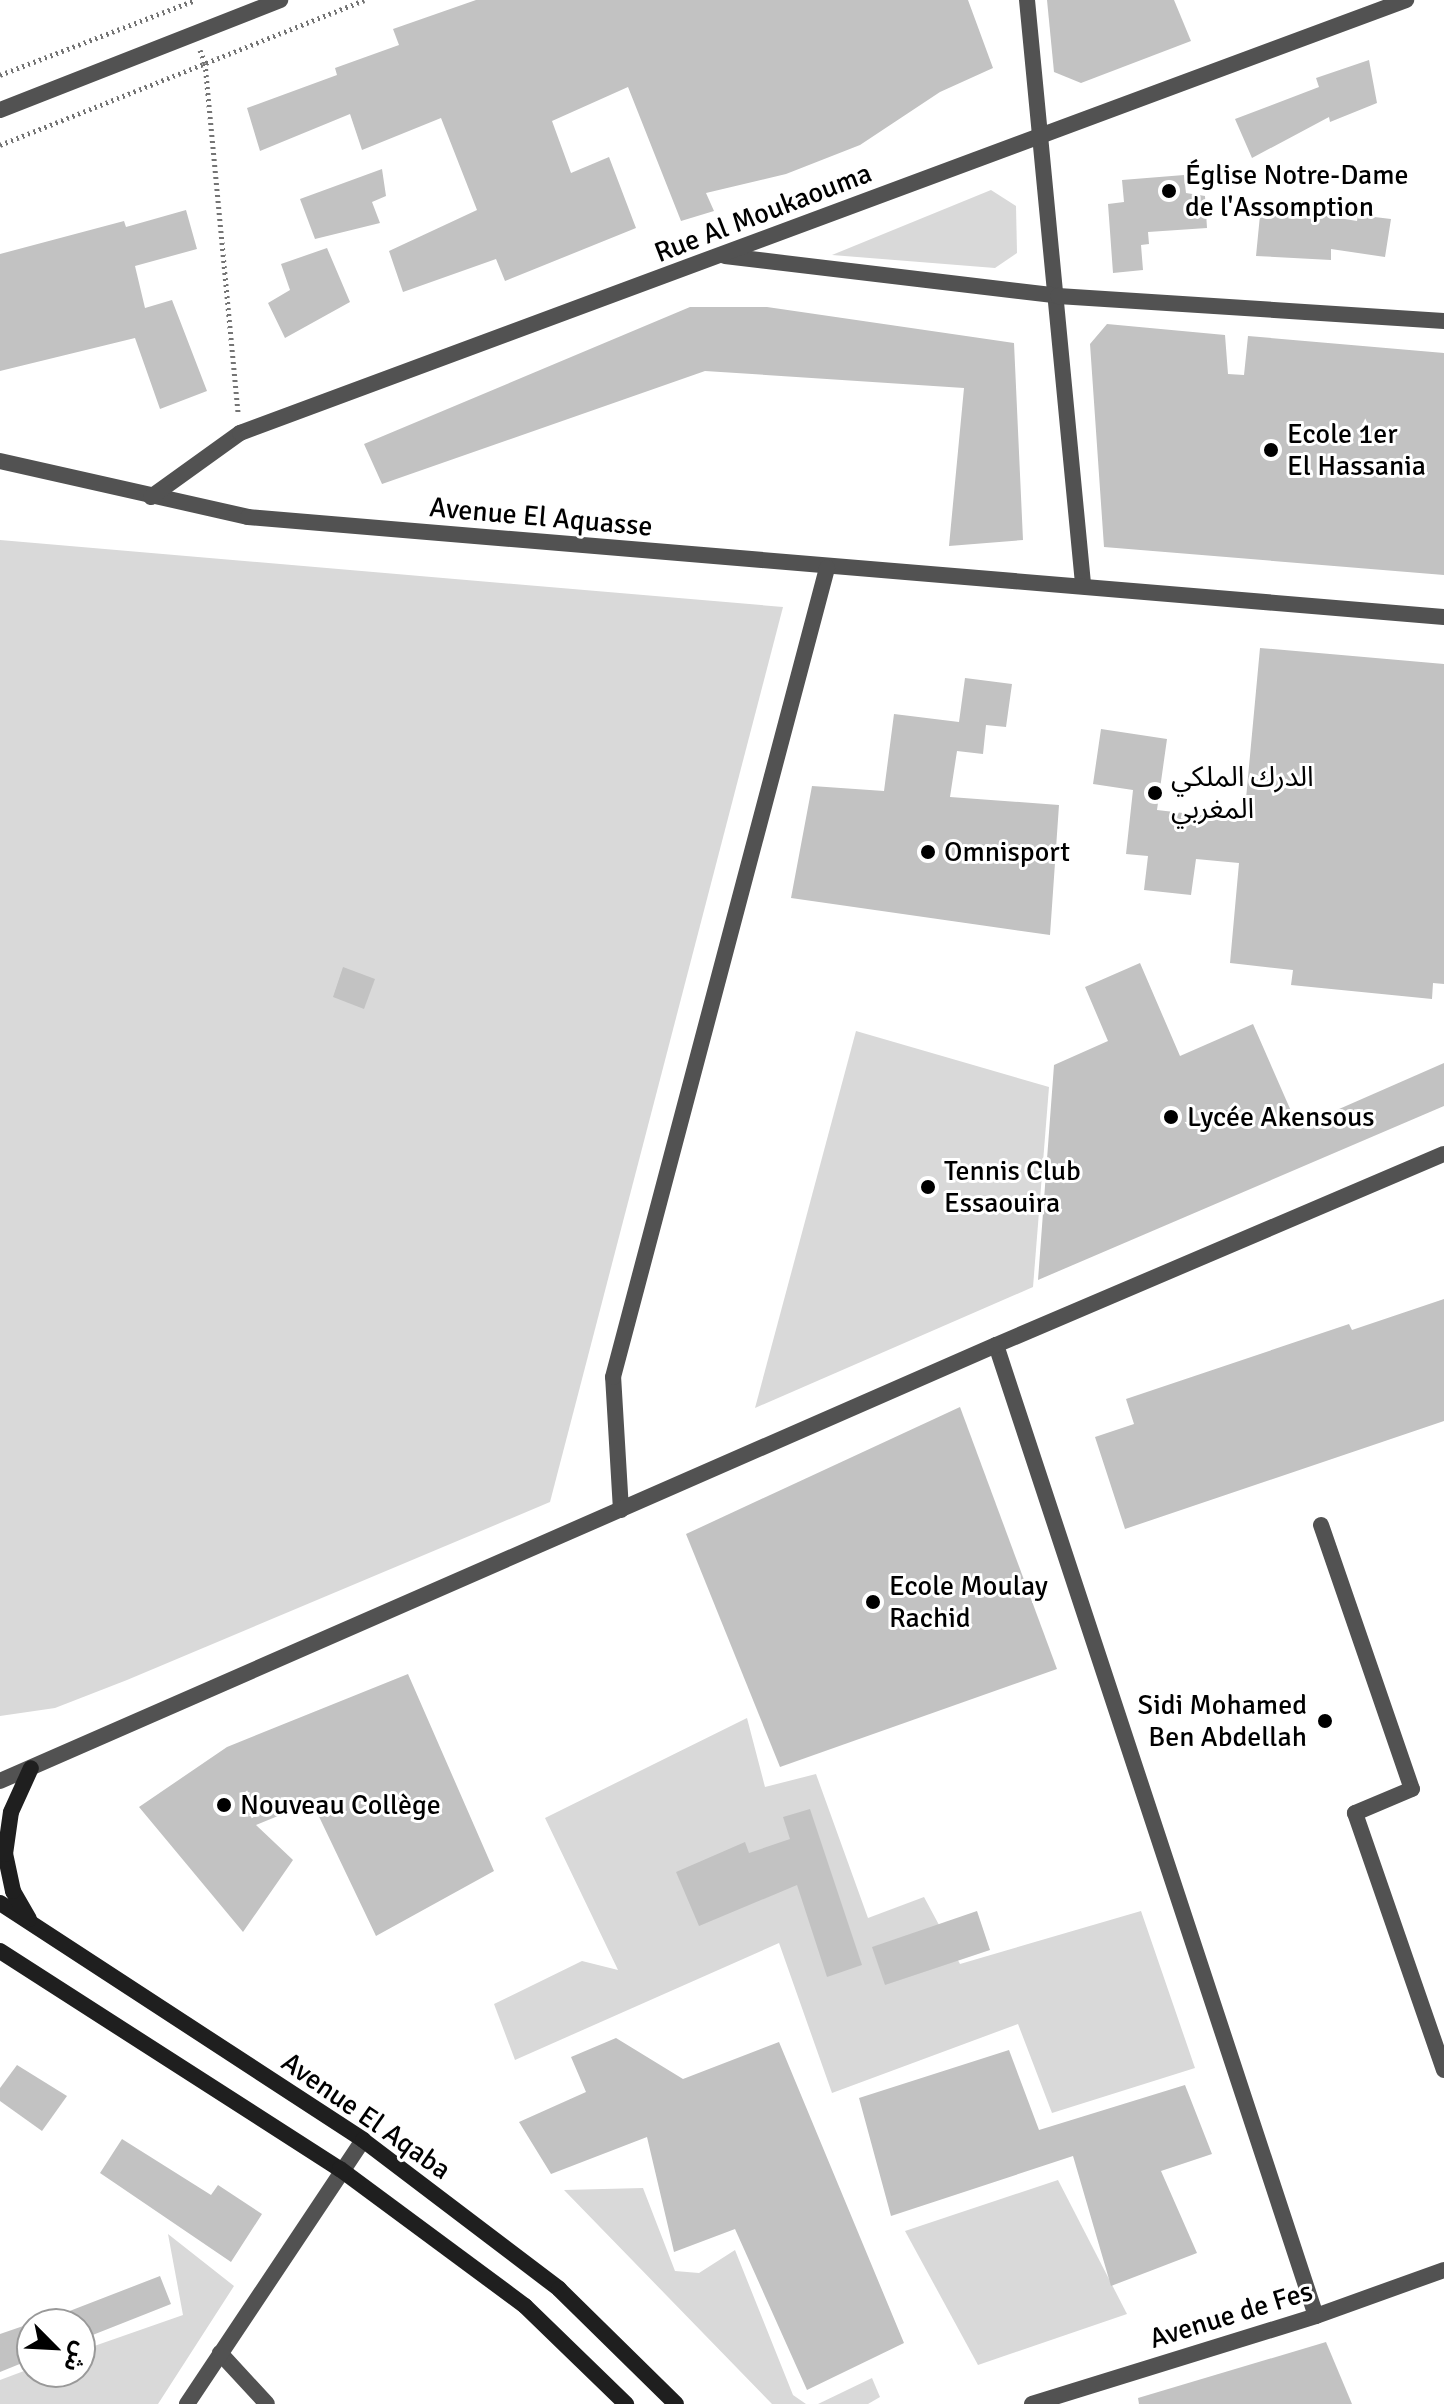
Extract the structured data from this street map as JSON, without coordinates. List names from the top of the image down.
{
  "streets": {
    "main road": ["Avenue El Aqaba"],
    "street": ["Rue Al Moukaouma", "Avenue El Aquasse", "Avenue de Fes"]
  },
  "crossings": [
    ["Rue Al Moukaouma", "Avenue El Aquasse"]
  ],
  "places": [
    "Église Notre-Dame de l'Assomption",
    "Ecole 1er El Hassania",
    "الدرك الملكي المغربي",
    "Omnisport",
    "Lycée Akensous",
    "Tennis Club Essaouira",
    "Ecole Moulay Rachid",
    "Sidi Mohamed Ben Abdellah",
    "Nouveau Collège"
  ],
  "north": "bottom right"
}
